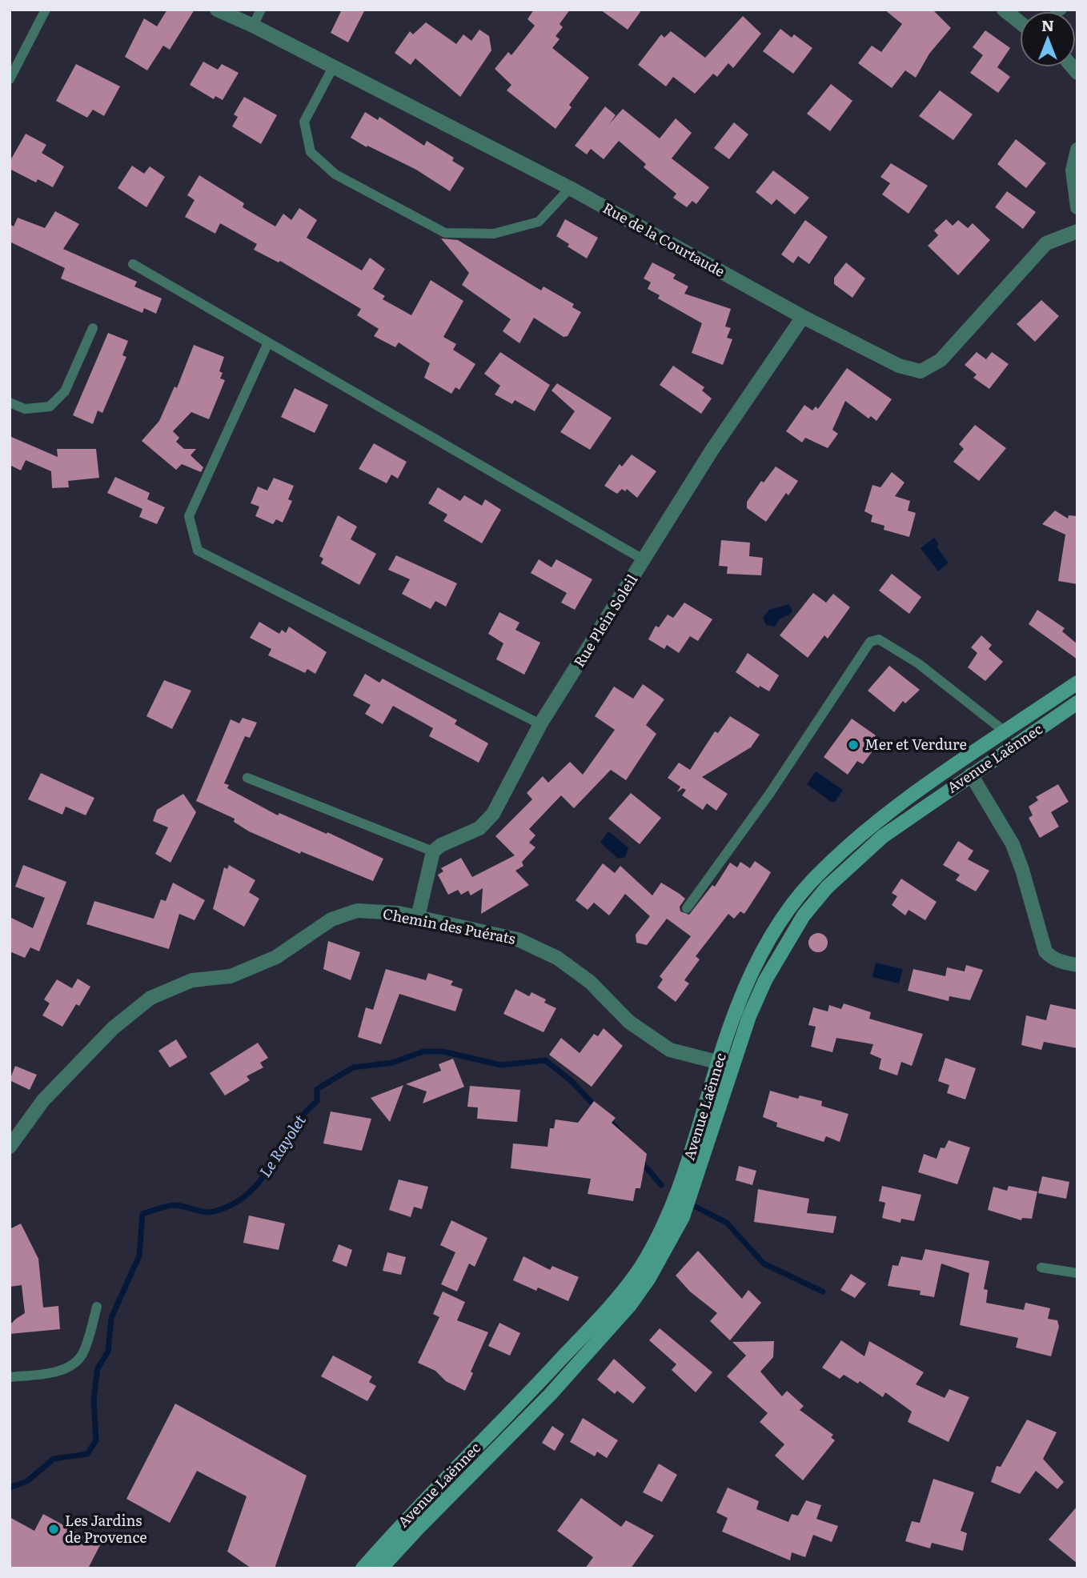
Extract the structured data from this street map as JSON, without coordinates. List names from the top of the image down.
{
  "streets": {
    "main road": ["Avenue Laënnec"],
    "street": ["Rue de la Courtaude", "Rue Plein Soleil", "Chemin des Puérats"]
  },
  "crossings": [
    ["Rue de la Courtaude", "Rue Plein Soleil"],
    ["Avenue Laënnec", "Chemin des Puérats"]
  ],
  "water": ["Le Rayolet"],
  "places": ["Mer et Verdure", "Les Jardins de Provence"],
  "north": "top"
}
